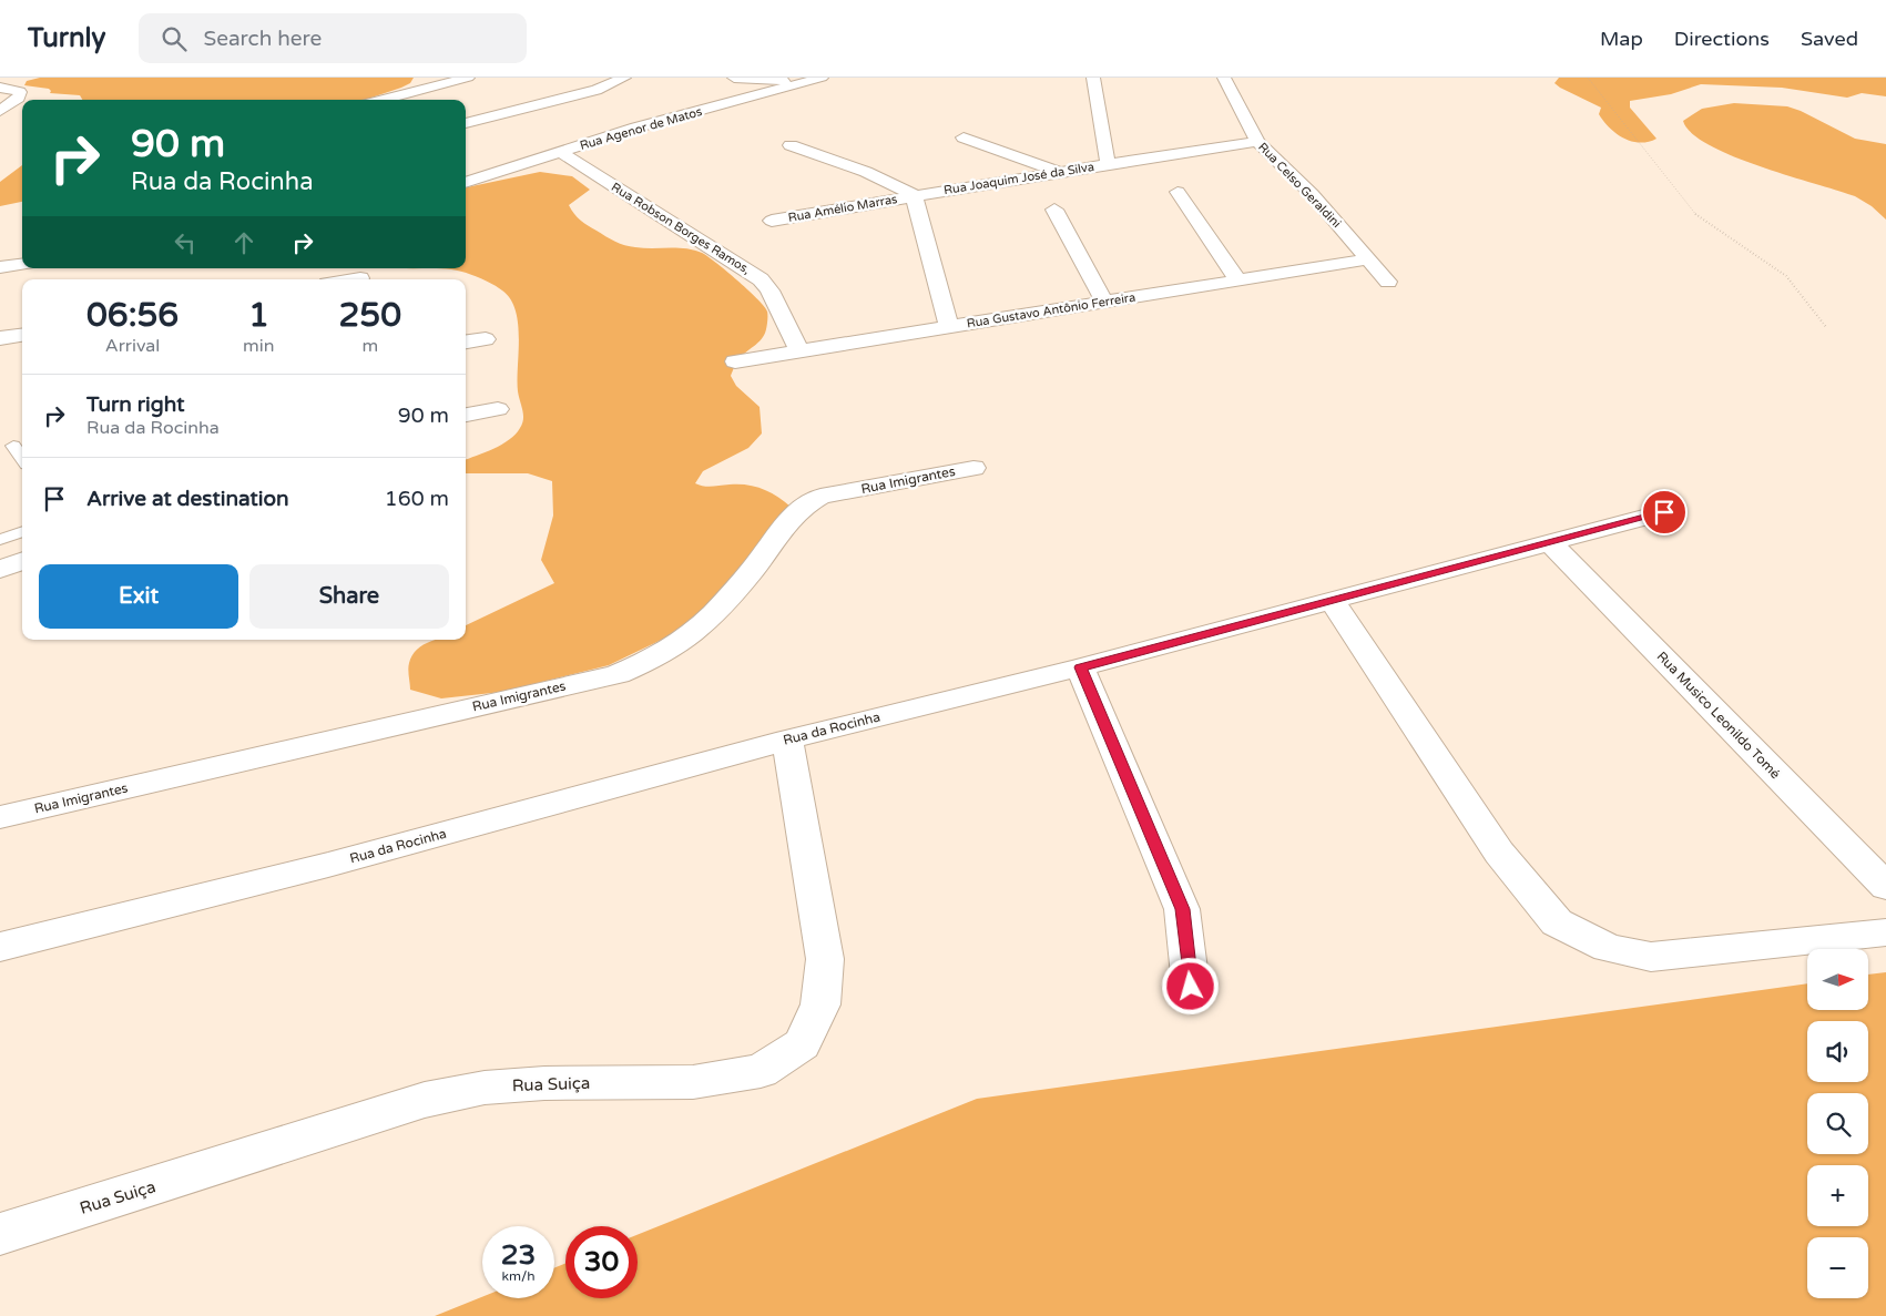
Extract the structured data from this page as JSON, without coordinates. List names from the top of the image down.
{
  "streets": {
    "street": [
      "Rua Agenor de Matos",
      "Rua Joaquim José da Silva",
      "Rua Celso Geraldini",
      "Rua Amélio Marras",
      "Rua Robson Borges Ramos,",
      "Rua Gustavo Antônio Ferreira",
      "Rua Imigrantes",
      "Rua Musico Leonildo Tomé",
      "Rua da Rocinha",
      "Rua Suiça"
    ]
  },
  "crossings": [
    ["Rua Agenor de Matos", "Rua Robson Borges Ramos,"],
    ["Rua Joaquim José da Silva", "Rua Celso Geraldini"],
    ["Rua Joaquim José da Silva", "Rua Amélio Marras"],
    ["Rua Celso Geraldini", "Rua Gustavo Antônio Ferreira"],
    ["Rua Robson Borges Ramos,", "Rua Gustavo Antônio Ferreira"],
    ["Rua Musico Leonildo Tomé", "Rua da Rocinha"],
    ["Rua da Rocinha", "Rua Suiça"]
  ],
  "north": "right",
  "page": {
    "header": "Turnly",
    "search": "Search here",
    "nav": ["Map", "Directions", "Saved"],
    "turn": ["90 m", "Rua da Rocinha"],
    "eta": [
      "06:56",
      "Arrival",
      "1",
      "min",
      "250",
      "m"
    ],
    "list": [
      {
        "name": "Turn right",
        "note": "Rua da Rocinha",
        "value": "90 m"
      },
      {
        "name": "Arrive at destination",
        "value": "160 m"
      }
    ],
    "buttons": ["Exit", "Share"],
    "map_buttons": ["+", "−"],
    "speed": "23 km/h",
    "limit": "30"
  }
}
